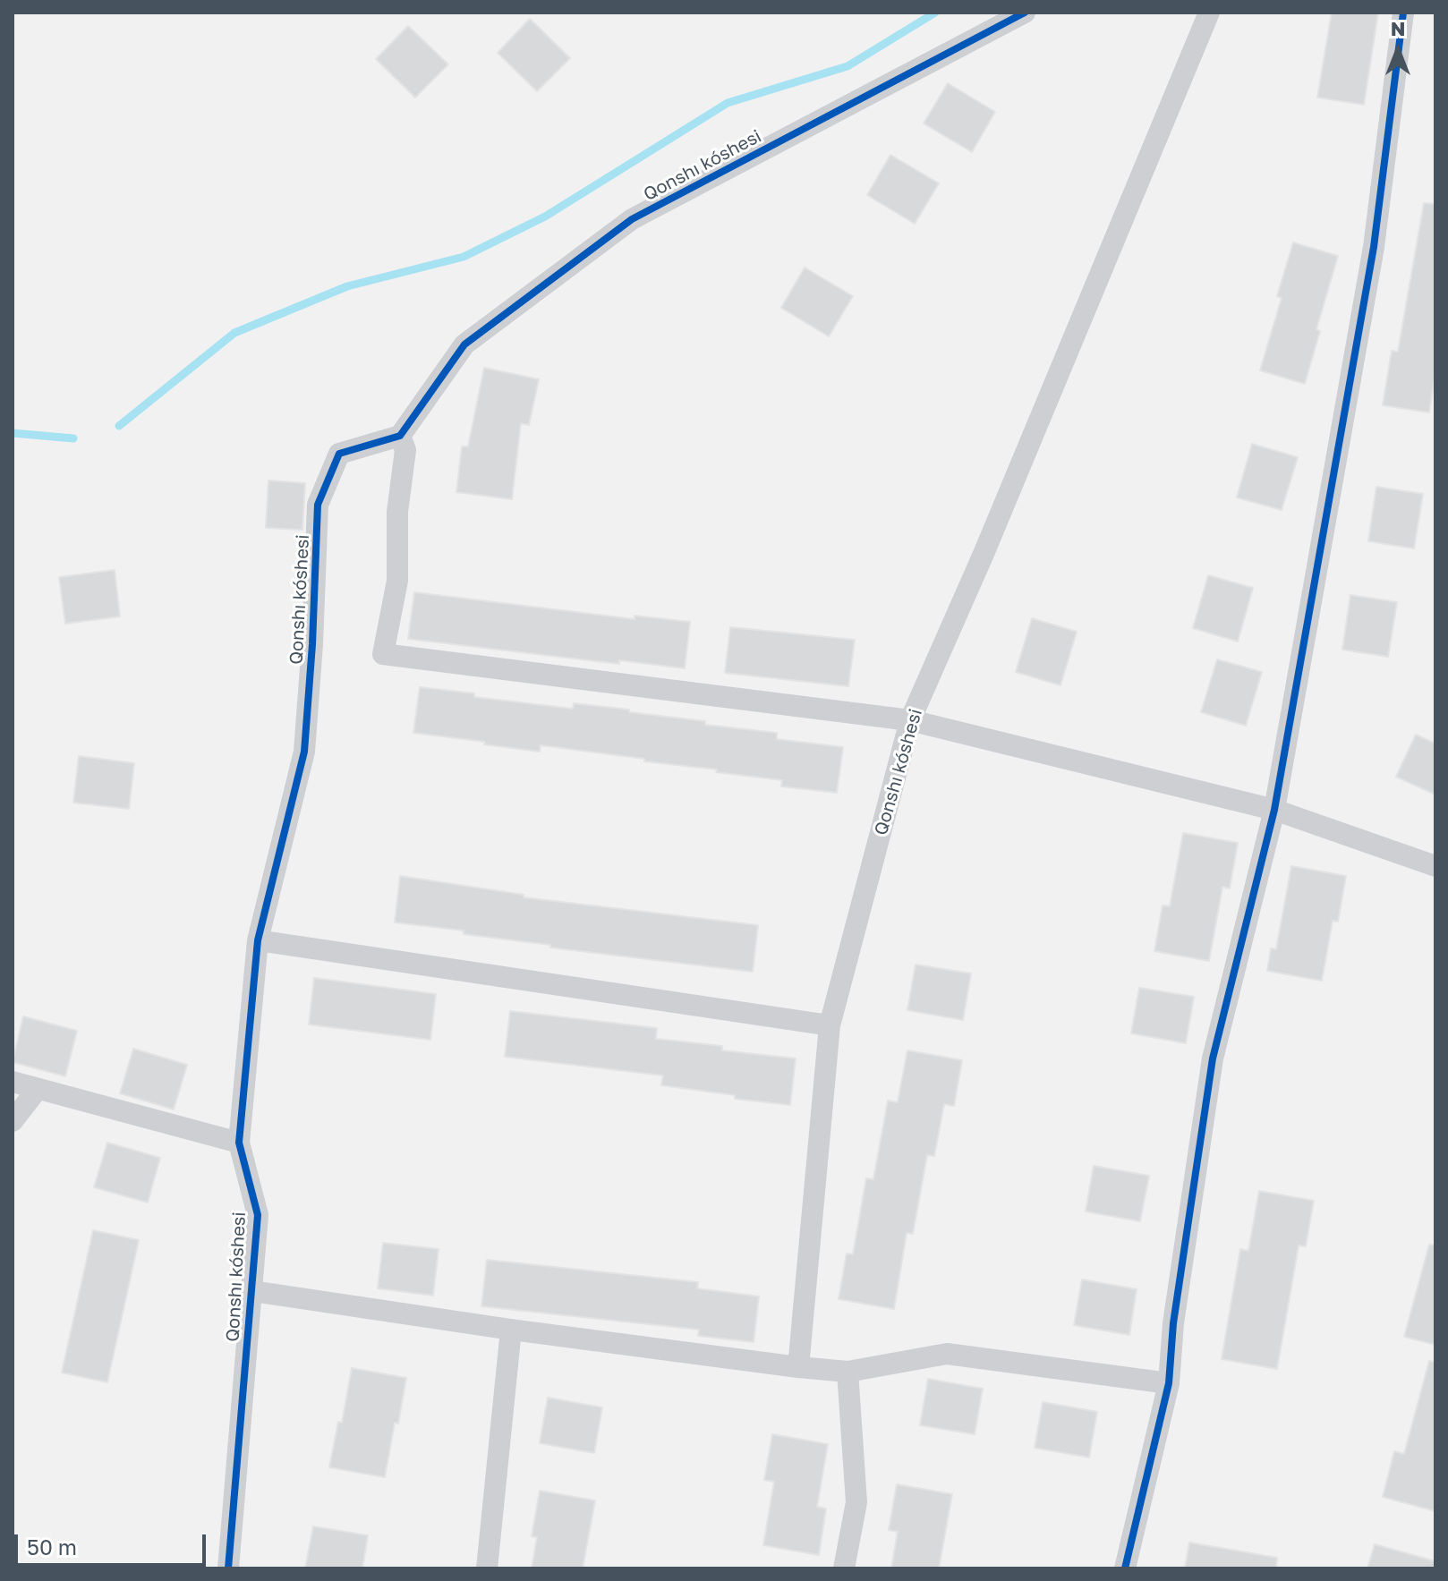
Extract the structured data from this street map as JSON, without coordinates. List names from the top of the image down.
{
  "streets": {
    "street": ["Qonshı kóshesi"]
  },
  "scale_bar": "50 m",
  "north": "top"
}
